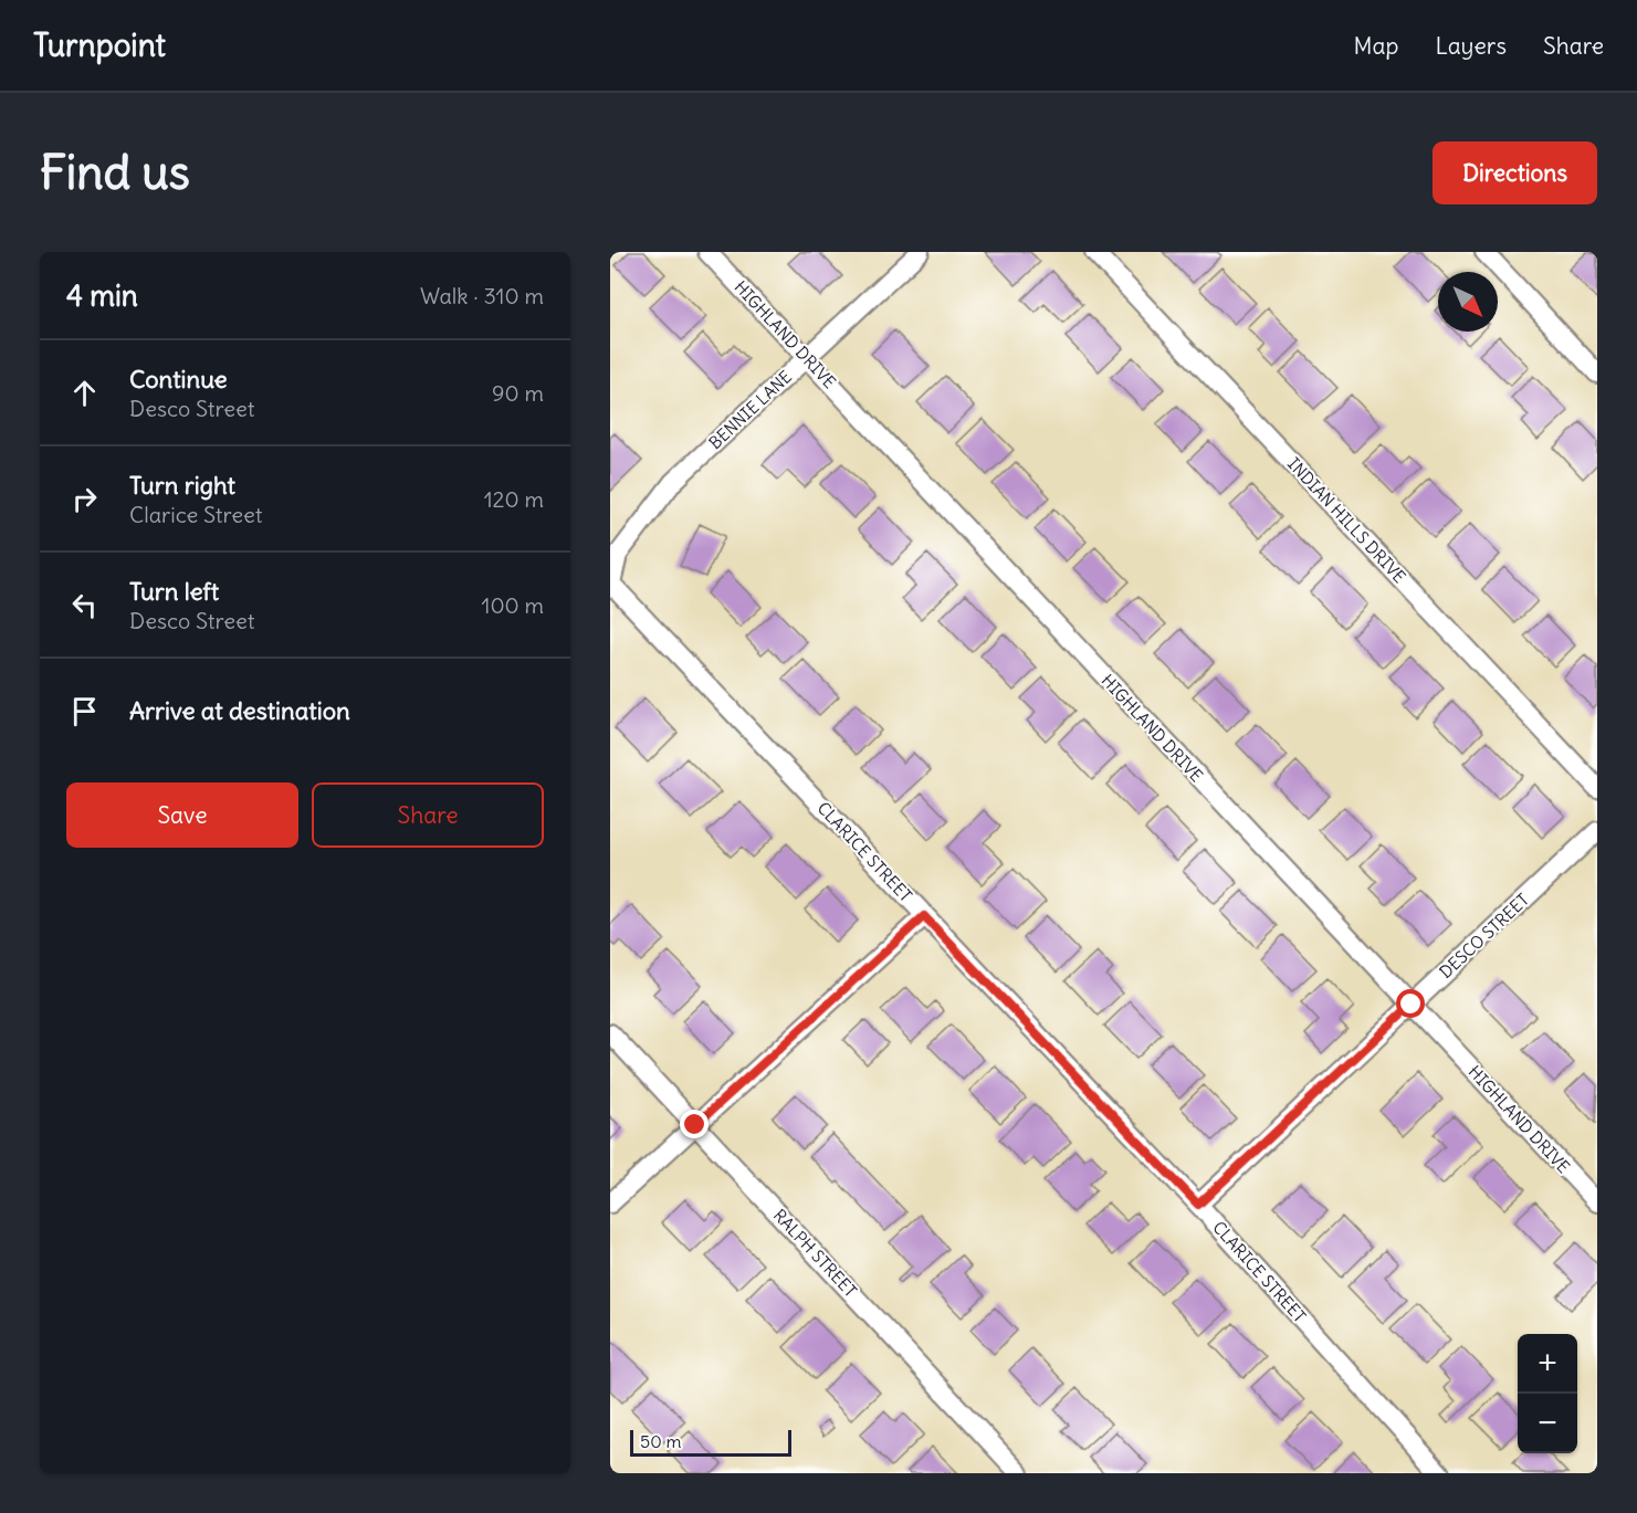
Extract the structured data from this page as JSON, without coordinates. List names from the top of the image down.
{
  "streets": {
    "street": [
      "HIGHLAND DRIVE",
      "BENNIE LANE",
      "INDIAN HILLS DRIVE",
      "CLARICE STREET",
      "DESCO STREET",
      "RALPH STREET"
    ]
  },
  "crossings": [
    ["HIGHLAND DRIVE", "BENNIE LANE"],
    ["HIGHLAND DRIVE", "DESCO STREET"],
    ["BENNIE LANE", "CLARICE STREET"],
    ["CLARICE STREET", "DESCO STREET"]
  ],
  "scale_bar": "50 m",
  "north": "bottom right",
  "page": {
    "header": "Turnpoint",
    "nav": ["Map", "Layers", "Share"],
    "buttons": [
      "Directions",
      ["Save", "Share"]
    ],
    "title": "Find us",
    "heading": ["4 min", "Walk · 310 m"],
    "list": [
      ["Continue", "Desco Street", "90 m"],
      ["Turn right", "Clarice Street", "120 m"],
      ["Turn left", "Desco Street", "100 m"],
      "Arrive at destination"
    ],
    "map_buttons": ["+", "−"],
    "scale": "50 m"
  }
}
